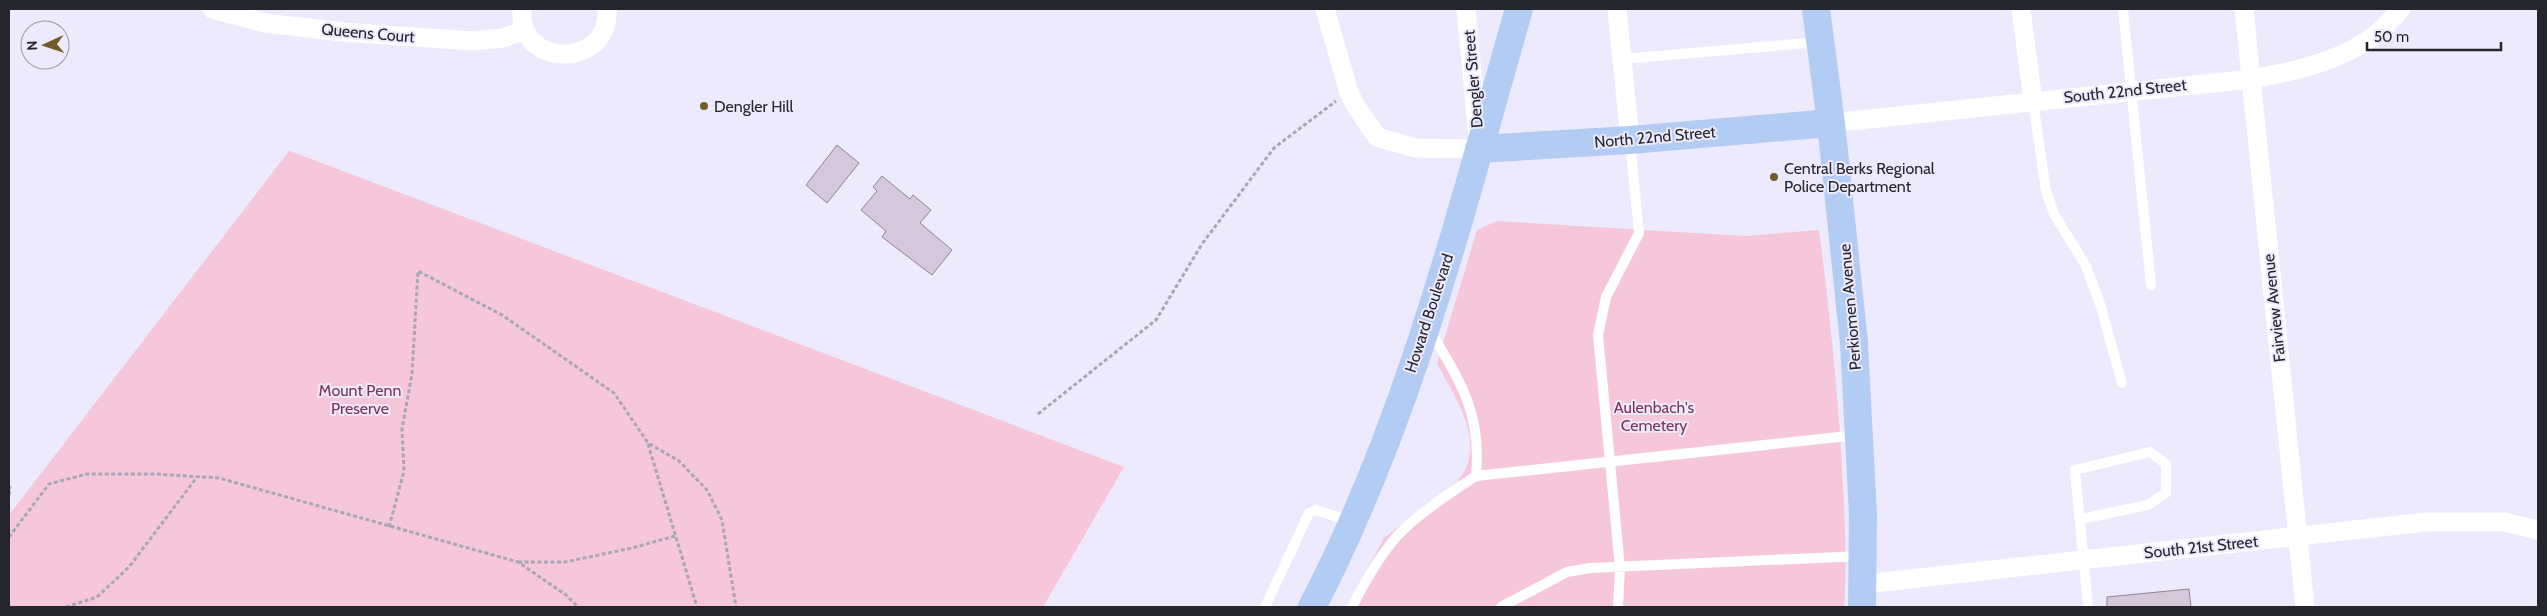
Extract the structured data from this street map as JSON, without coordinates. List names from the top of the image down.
{
  "streets": {
    "main road": ["North 22nd Street", "Perkiomen Avenue", "Howard Boulevard"],
    "street": [
      "Queens Court",
      "Dengler Street",
      "South 22nd Street",
      "Fairview Avenue",
      "South 21st Street"
    ]
  },
  "crossings": [
    ["Dengler Street", "North 22nd Street"],
    ["Dengler Street", "Howard Boulevard"],
    ["South 22nd Street", "North 22nd Street"],
    ["South 22nd Street", "Perkiomen Avenue"],
    ["South 22nd Street", "Fairview Avenue"],
    ["North 22nd Street", "Perkiomen Avenue"],
    ["North 22nd Street", "Howard Boulevard"],
    ["Perkiomen Avenue", "South 21st Street"],
    ["Fairview Avenue", "South 21st Street"]
  ],
  "parks": ["Mount Penn Preserve", "Aulenbach's Cemetery"],
  "places": ["Dengler Hill", "Central Berks Regional Police Department"],
  "scale_bar": "50 m",
  "north": "left"
}
